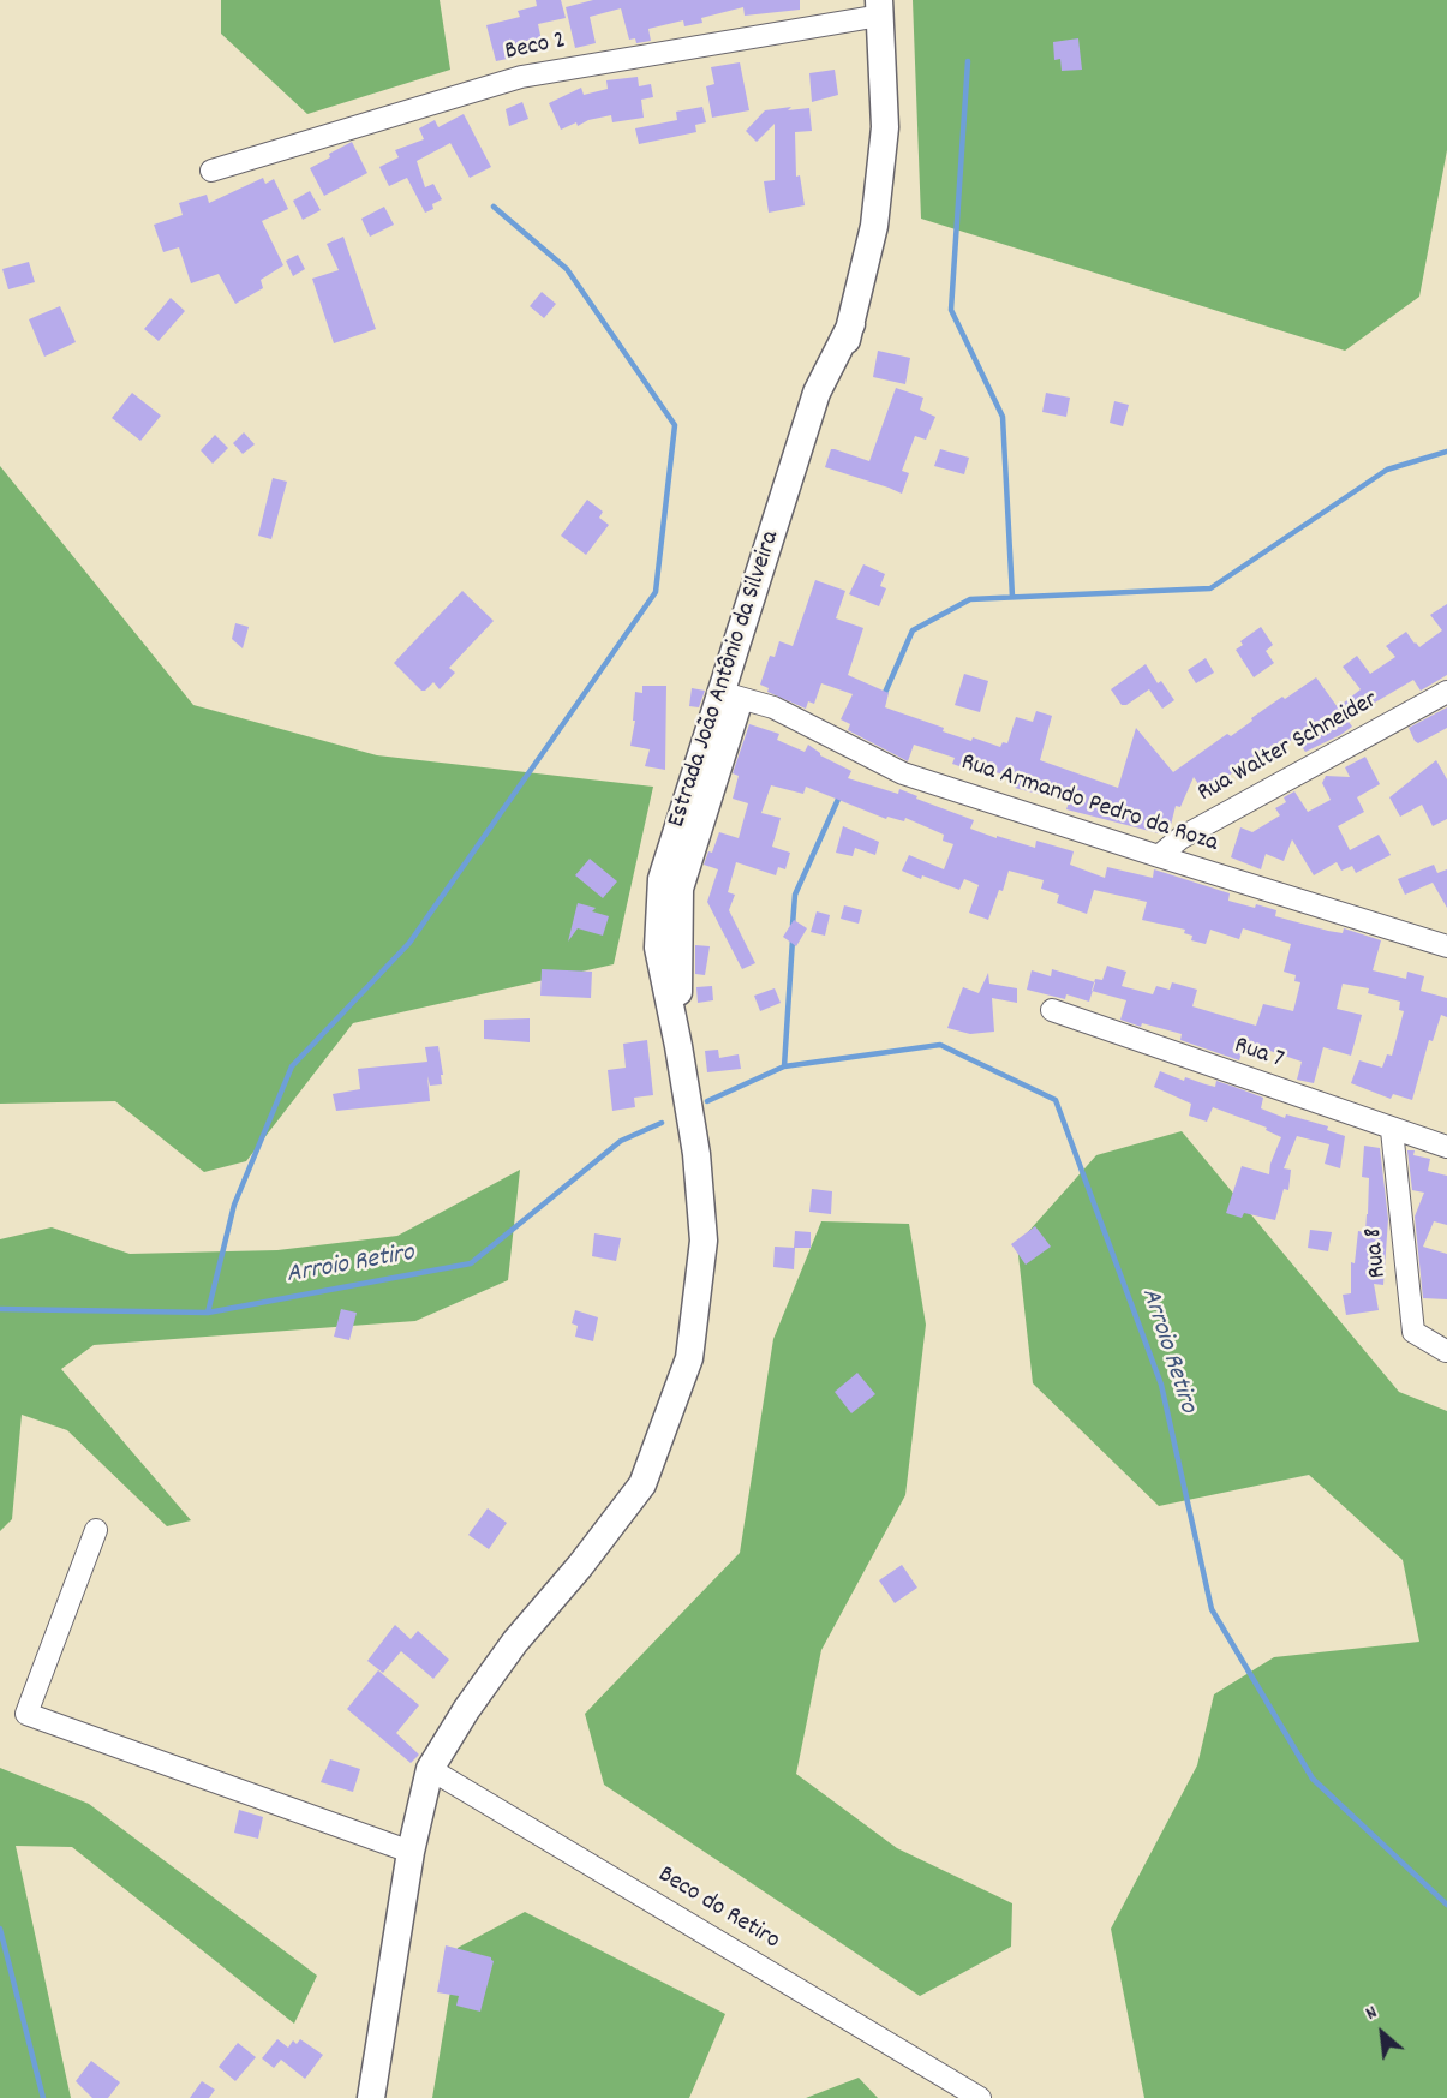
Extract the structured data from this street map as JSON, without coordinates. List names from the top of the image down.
{
  "streets": {
    "main road": ["Estrada João Antônio da Silveira"],
    "street": [
      "Beco 2",
      "Rua Walter Schneider",
      "Rua Armando Pedro da Roza",
      "Rua 7",
      "Rua 8",
      "Beco do Retiro"
    ]
  },
  "crossings": [
    ["Beco 2", "Estrada João Antônio da Silveira"],
    ["Estrada João Antônio da Silveira", "Rua Armando Pedro da Roza"],
    ["Estrada João Antônio da Silveira", "Beco do Retiro"],
    ["Rua Walter Schneider", "Rua Armando Pedro da Roza"],
    ["Rua 7", "Rua 8"]
  ],
  "water": ["Arroio Retiro"],
  "north": "top left"
}
